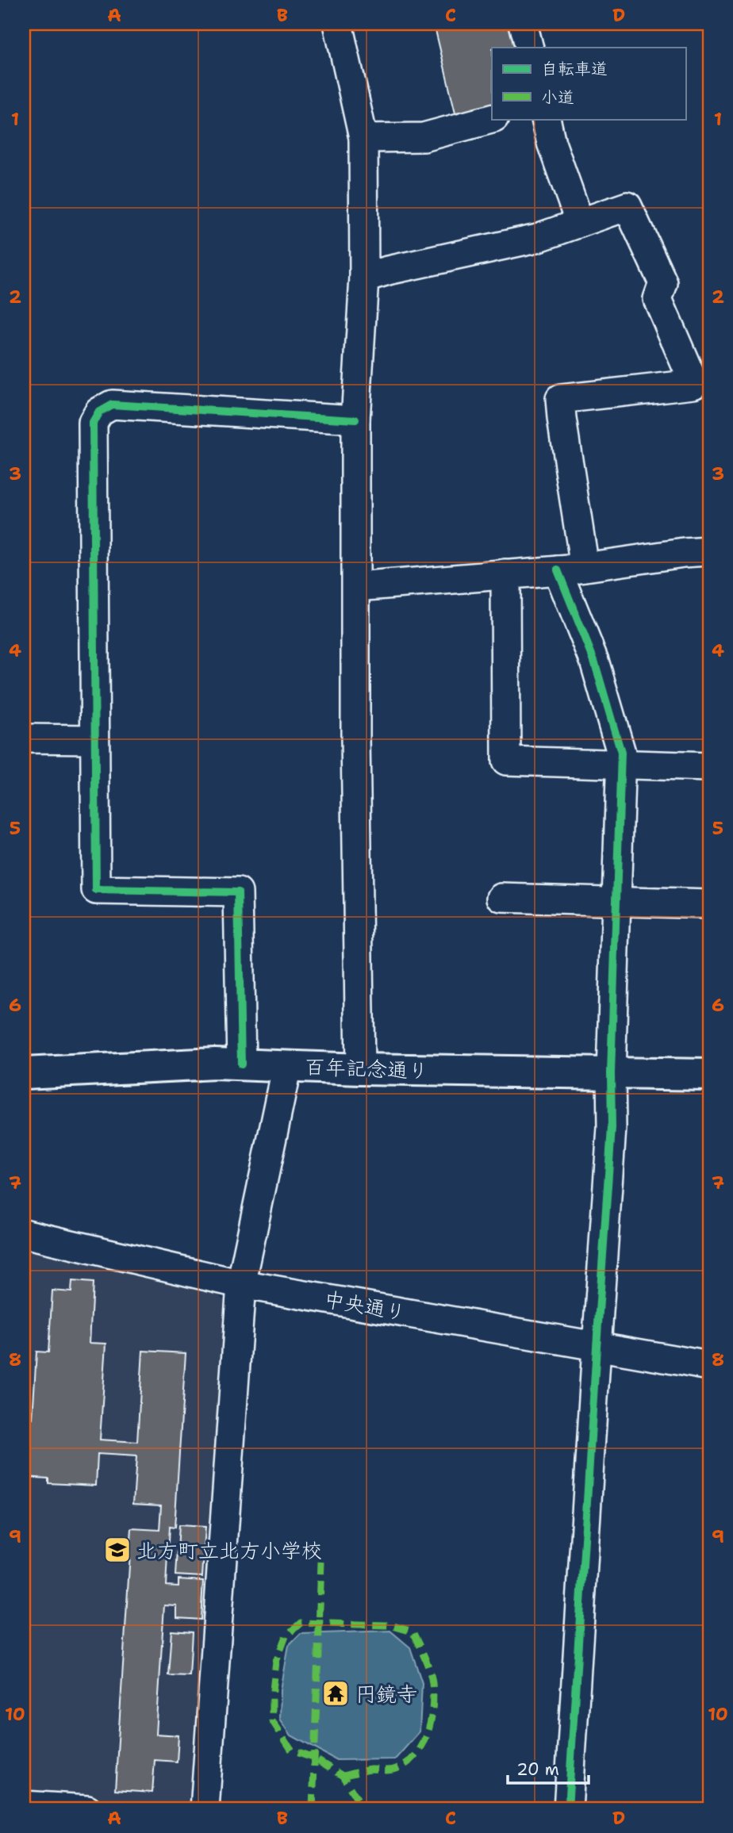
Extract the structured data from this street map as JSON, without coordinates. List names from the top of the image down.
{
  "streets": {
    "street": ["百年記念通り", "中央通り"]
  },
  "places": {
    "school or university": ["北方町立北方小学校"],
    "temple": ["円鏡寺"]
  },
  "legend": ["自転車道", "小道"],
  "scale_bar": "20 m",
  "grid": {
    "columns": [
      "A",
      "B",
      "C",
      "D"
    ],
    "rows": [
      "1",
      "2",
      "3",
      "4",
      "5",
      "6",
      "7",
      "8",
      "9",
      "10"
    ]
  }
}
